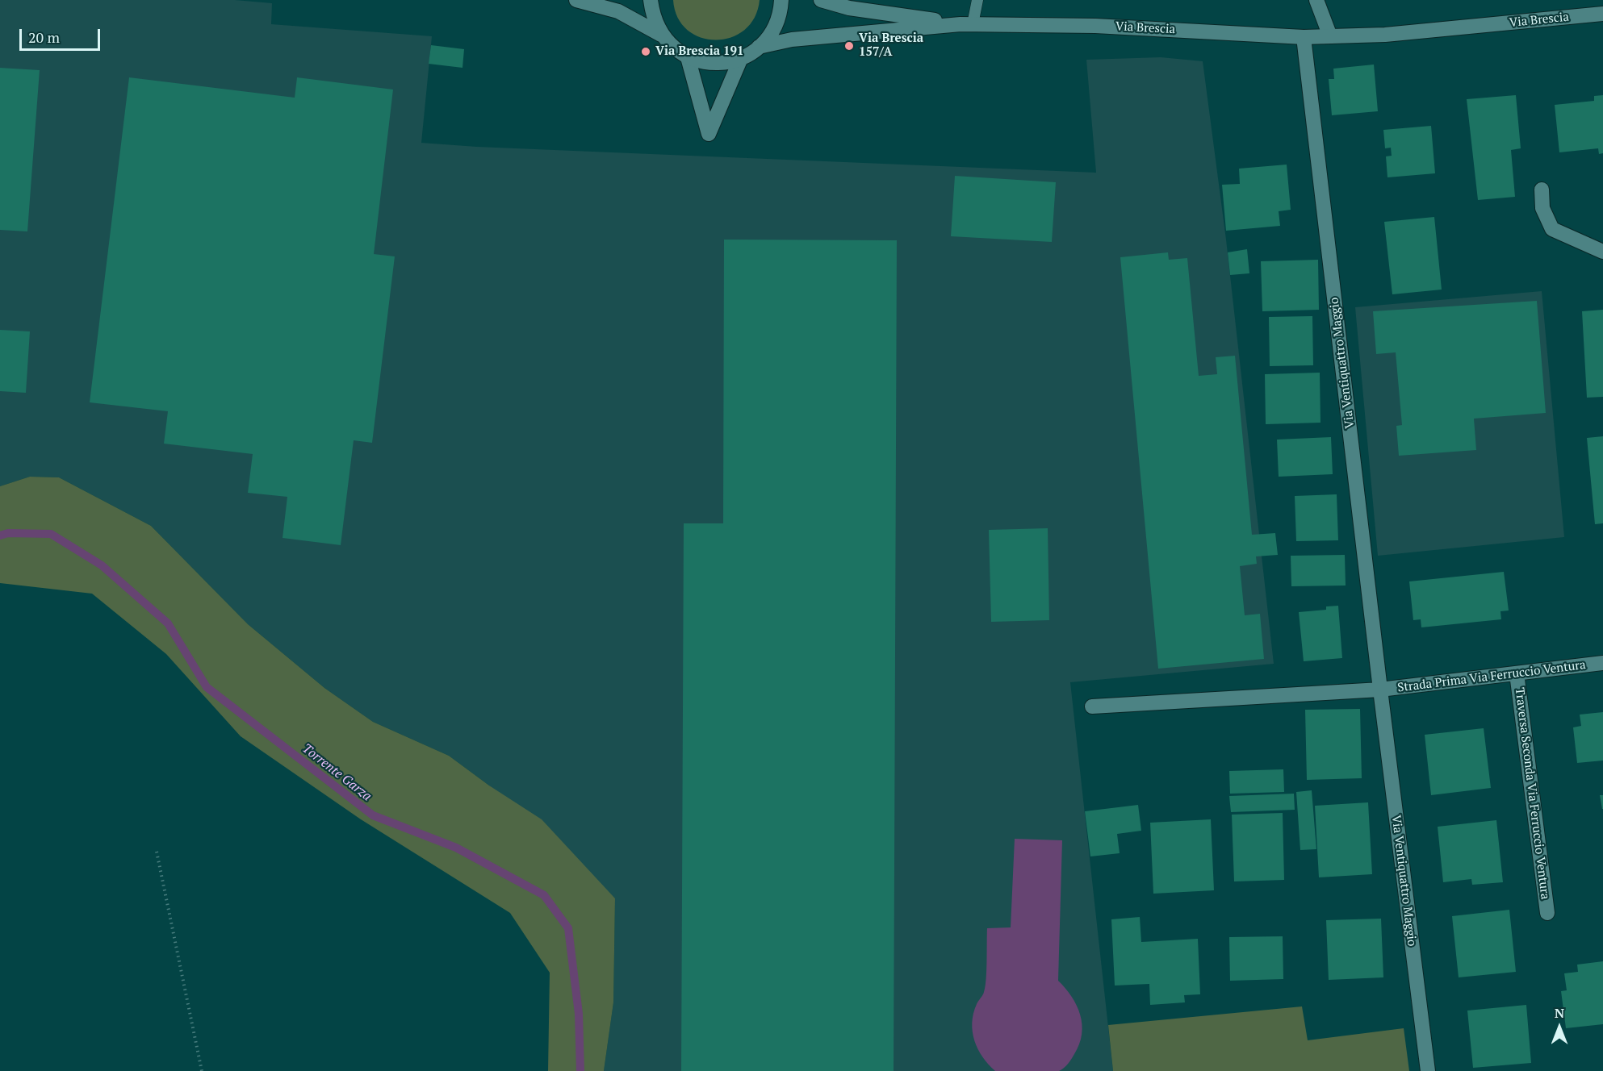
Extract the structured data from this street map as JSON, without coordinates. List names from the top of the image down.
{
  "streets": {
    "street": [
      "Via Brescia",
      "Via Ventiquattro Maggio",
      "Strada Prima Via Ferruccio Ventura",
      "Traversa Seconda Via Ferruccio Ventura"
    ]
  },
  "crossings": [
    ["Via Brescia", "Via Ventiquattro Maggio"],
    ["Via Ventiquattro Maggio", "Strada Prima Via Ferruccio Ventura"],
    ["Strada Prima Via Ferruccio Ventura", "Traversa Seconda Via Ferruccio Ventura"]
  ],
  "water": ["Torrente Garza"],
  "places": ["Via Brescia 157/A", "Via Brescia 191"],
  "scale_bar": "20 m",
  "north": "top"
}
